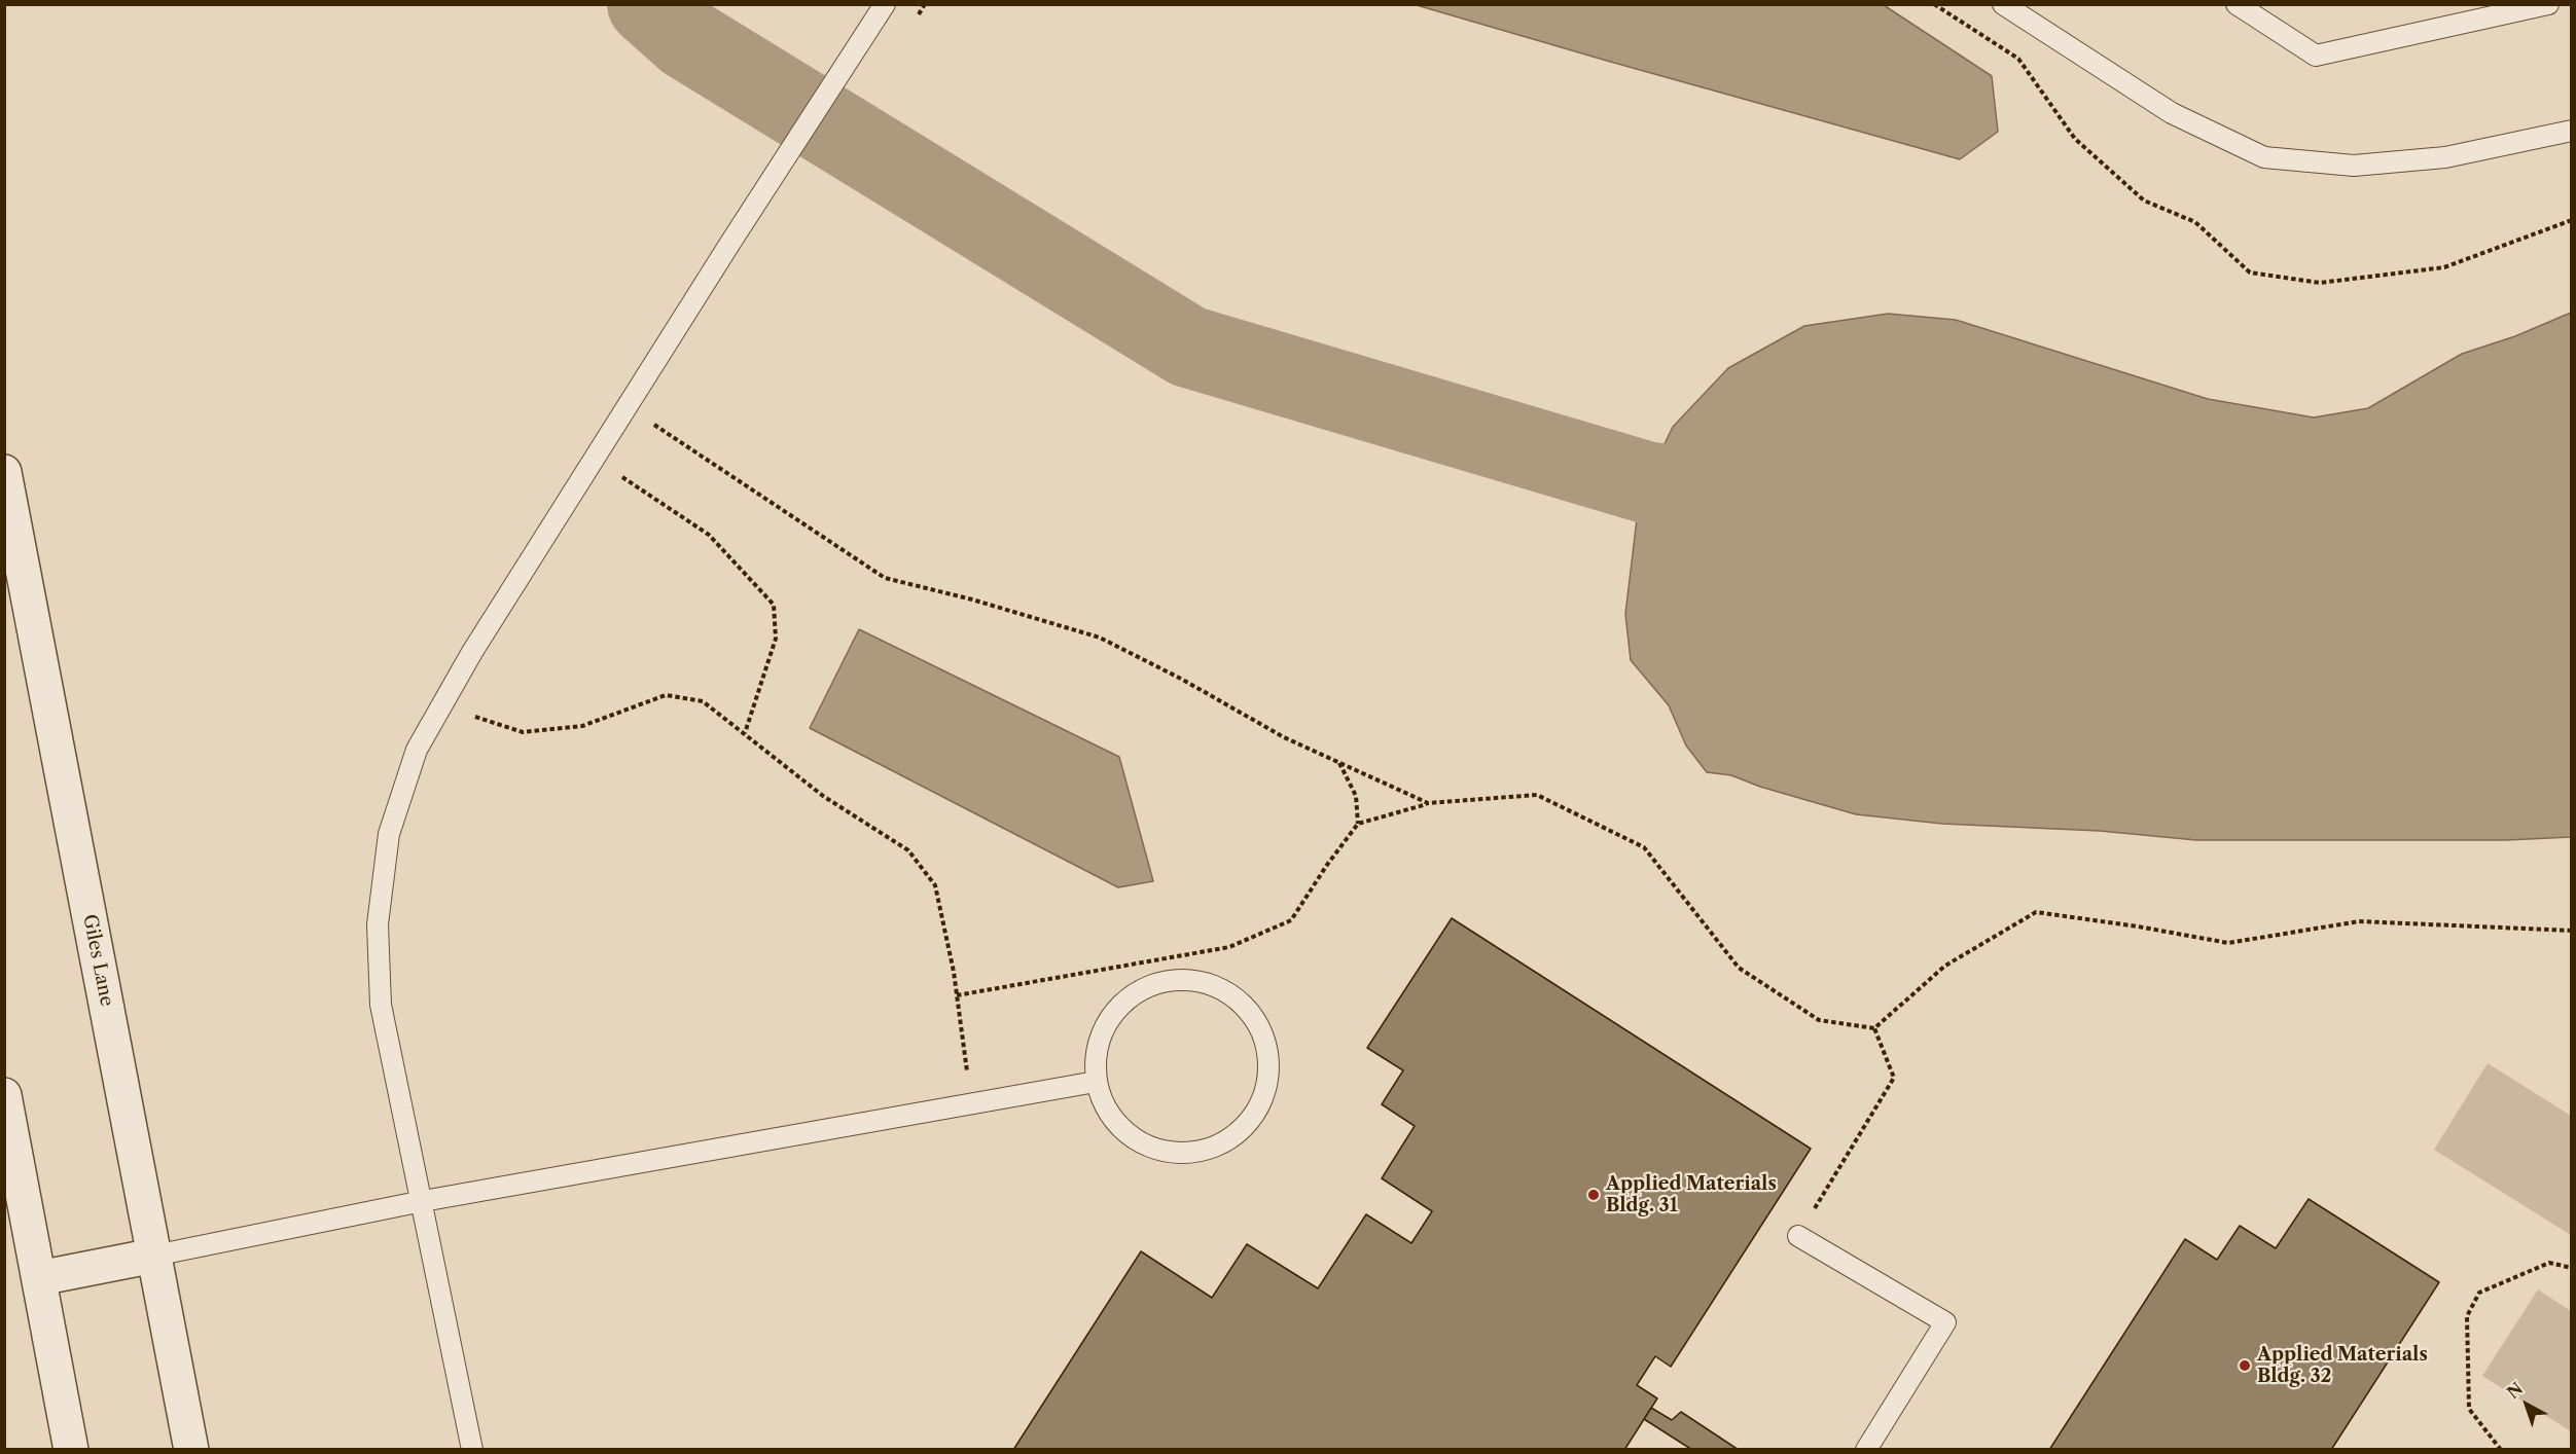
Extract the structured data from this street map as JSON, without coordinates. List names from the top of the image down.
{
  "streets": {
    "street": ["Giles Lane"]
  },
  "places": ["Applied Materials Bldg. 31", "Applied Materials Bldg. 32"],
  "north": "top left"
}
